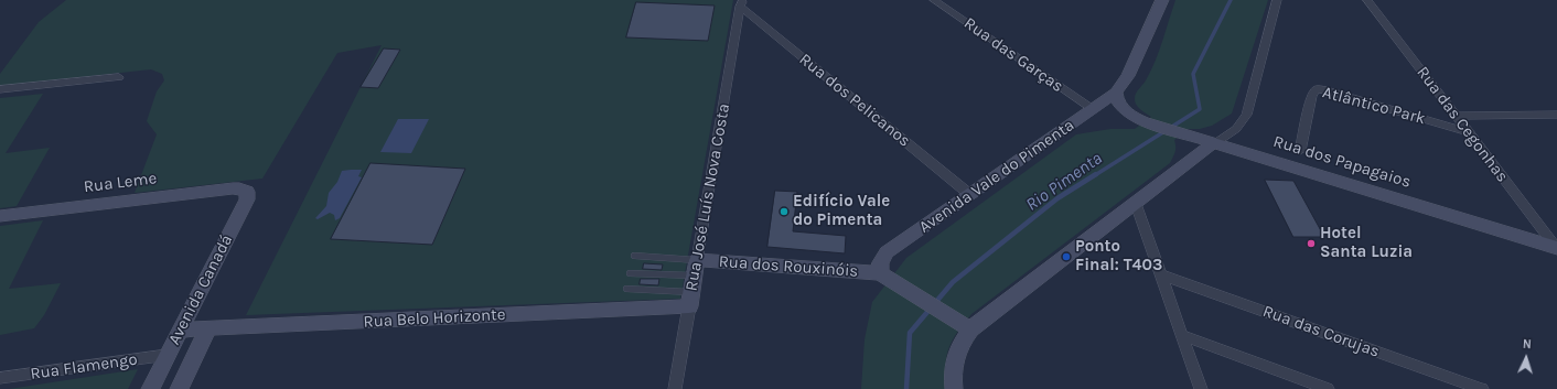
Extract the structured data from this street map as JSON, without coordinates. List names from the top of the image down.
{
  "streets": {
    "street": [
      "Rua das Garças",
      "Rua dos Pelicanos",
      "Atlântico Park",
      "Rua das Cegonhas",
      "Rua dos Papagaios",
      "Avenida Vale do Pimenta",
      "Rua Leme",
      "Rua José Luís Nova Costa",
      "Rua dos Rouxinóis",
      "Avenida Canadá",
      "Rua Belo Horizonte",
      "Rua das Corujas",
      "Rua Flamengo"
    ]
  },
  "crossings": [
    ["Rua das Garças", "Avenida Vale do Pimenta"],
    ["Rua dos Pelicanos", "Avenida Vale do Pimenta"],
    ["Rua dos Pelicanos", "Rua José Luís Nova Costa"],
    ["Atlântico Park", "Rua das Cegonhas"],
    ["Rua das Cegonhas", "Rua dos Papagaios"],
    ["Rua dos Papagaios", "Avenida Vale do Pimenta"],
    ["Avenida Vale do Pimenta", "Rua dos Rouxinóis"],
    ["Rua Leme", "Avenida Canadá"],
    ["Rua José Luís Nova Costa", "Rua dos Rouxinóis"],
    ["Rua José Luís Nova Costa", "Rua Belo Horizonte"],
    ["Avenida Canadá", "Rua Belo Horizonte"],
    ["Avenida Canadá", "Rua Flamengo"]
  ],
  "water": ["Rio Pimenta"],
  "places": ["Edifício Vale do Pimenta", "Hotel Santa Luzia", "Ponto Final: T403"],
  "north": "top"
}
